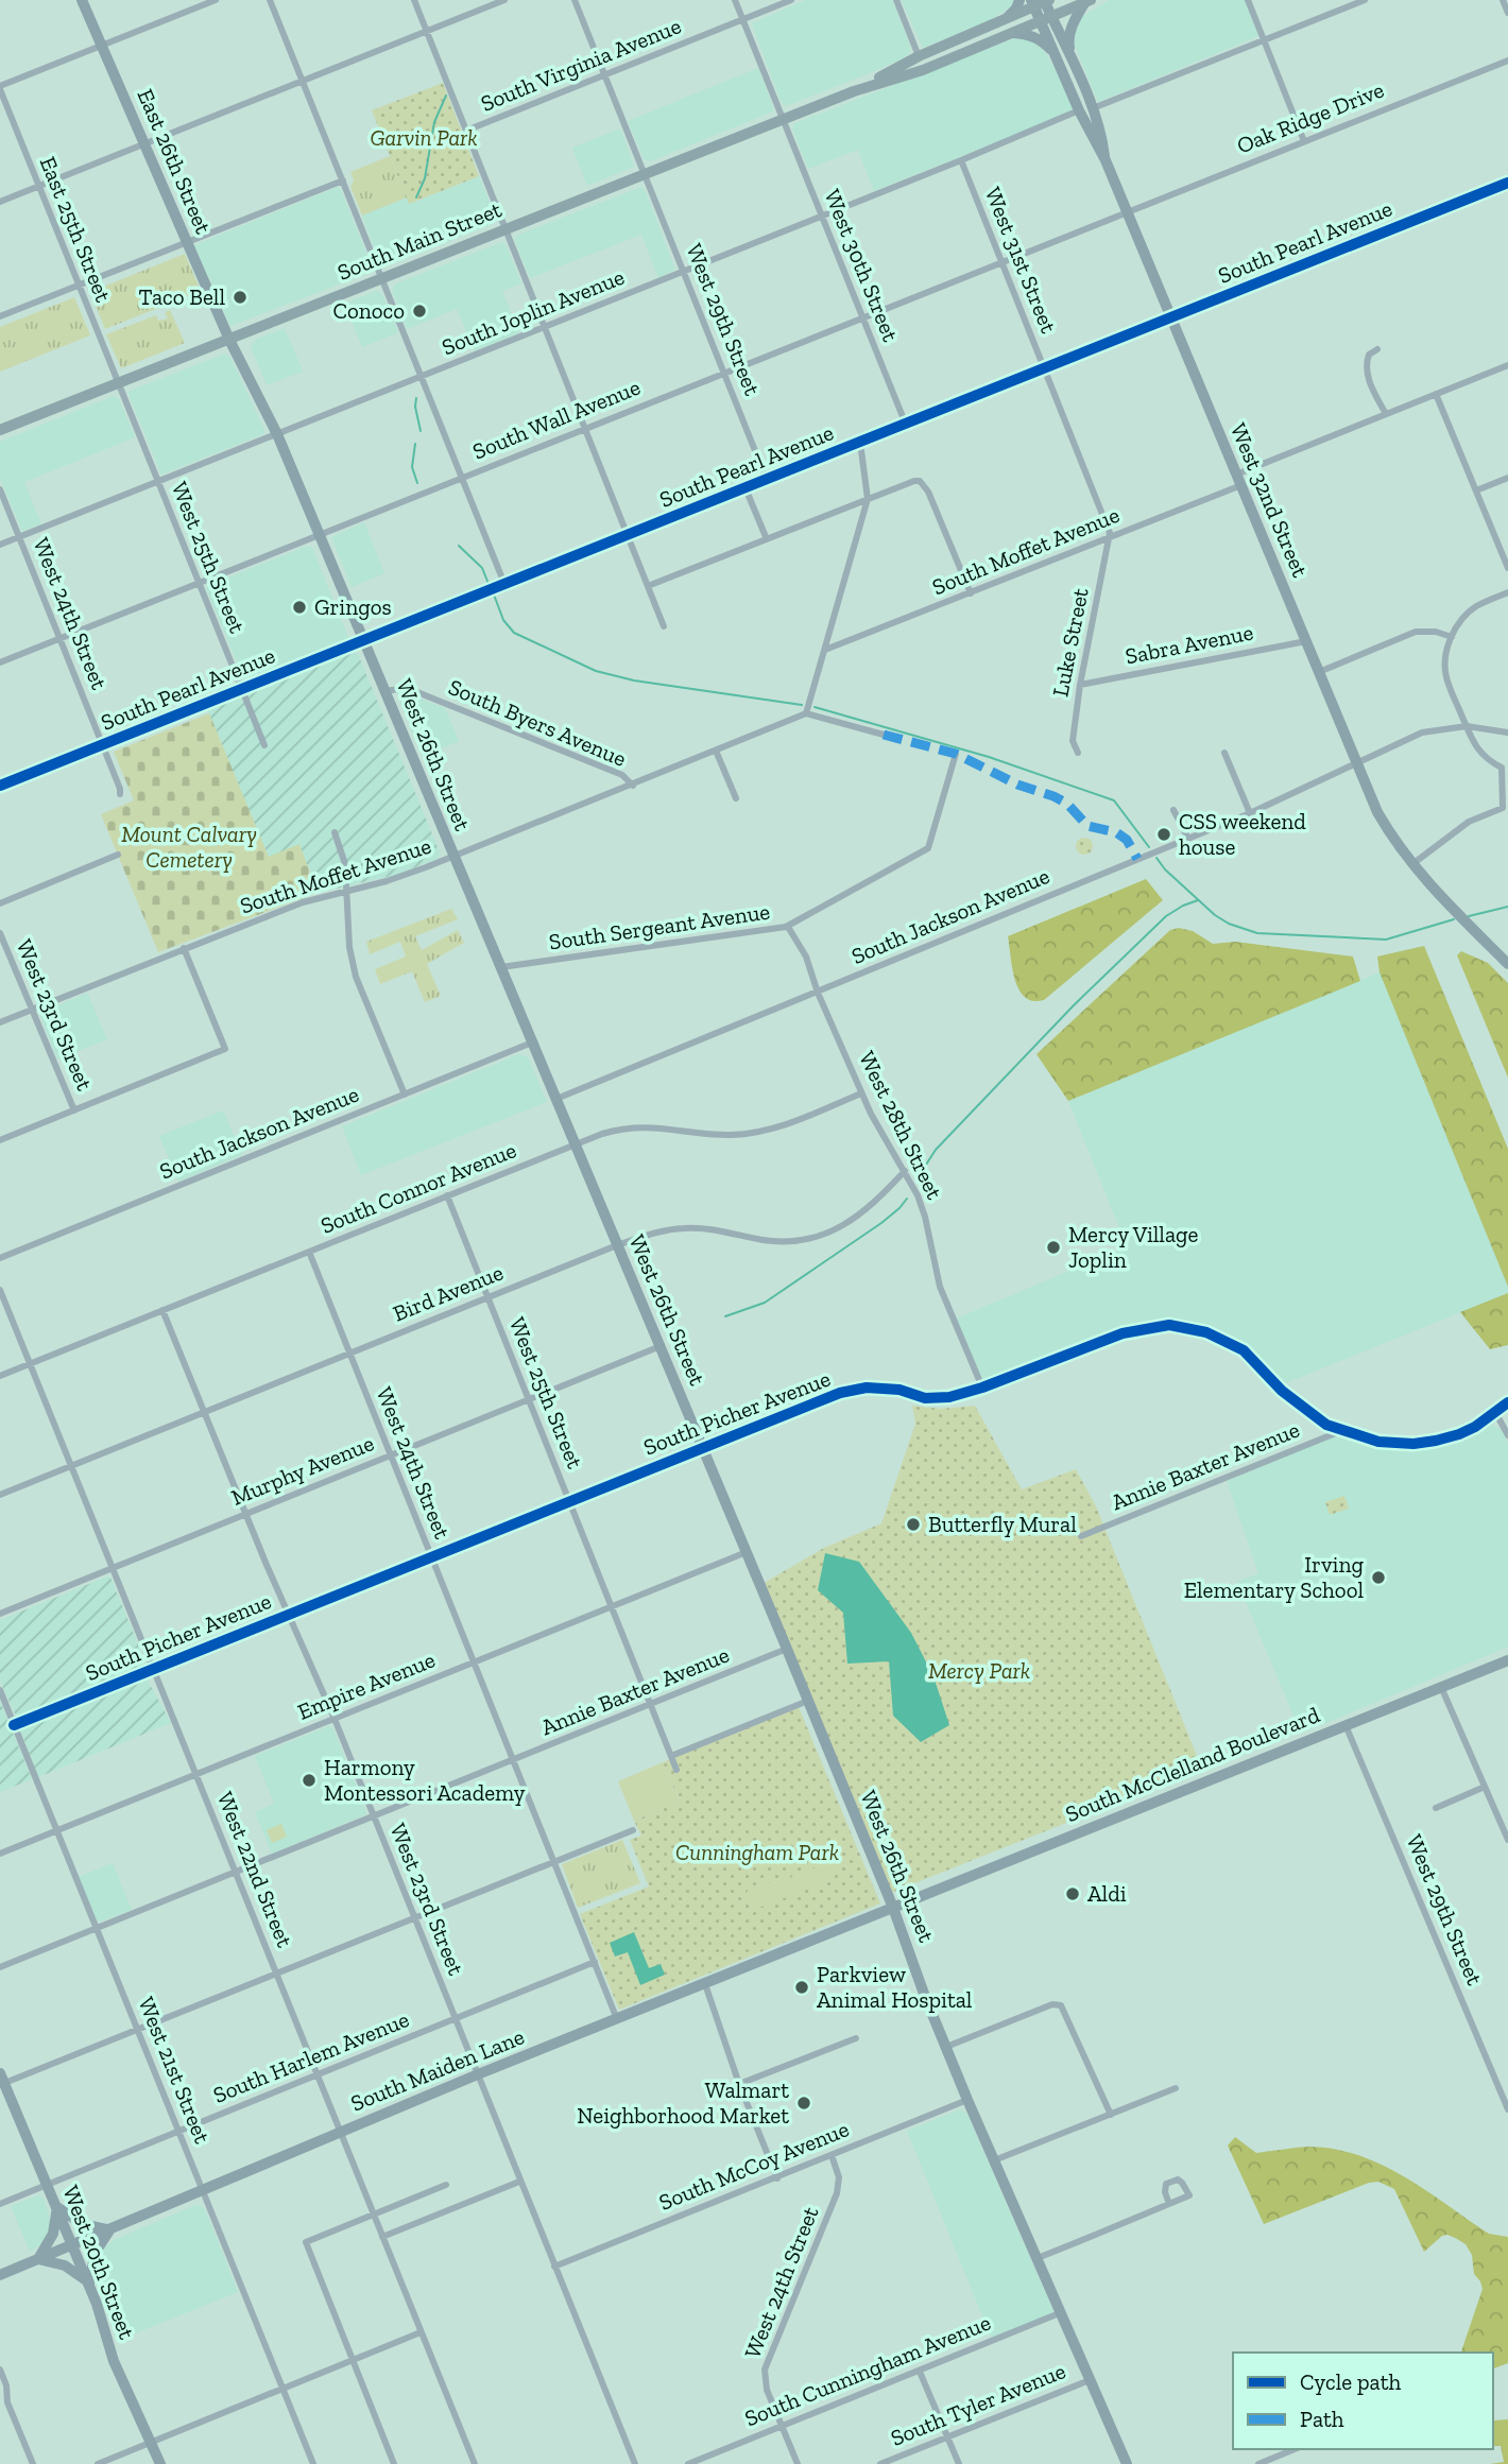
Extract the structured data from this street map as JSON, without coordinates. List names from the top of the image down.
{
  "streets": {
    "main road": [
      "East 26th Street",
      "South Main Street",
      "West 32nd Street",
      "West 26th Street",
      "South McClelland Boulevard",
      "South Maiden Lane",
      "West 20th Street"
    ],
    "street": [
      "South Virginia Avenue",
      "Oak Ridge Drive",
      "East 25th Street",
      "South Pearl Avenue",
      "West 31st Street",
      "West 30th Street",
      "South Joplin Avenue",
      "West 29th Street",
      "South Wall Avenue",
      "South Moffet Avenue",
      "West 25th Street",
      "West 24th Street",
      "Luke Street",
      "Sabra Avenue",
      "South Byers Avenue",
      "South Jackson Avenue",
      "South Sergeant Avenue",
      "West 23rd Street",
      "West 28th Street",
      "South Connor Avenue",
      "Bird Avenue",
      "South Picher Avenue",
      "Annie Baxter Avenue",
      "Murphy Avenue",
      "Empire Avenue",
      "West 22nd Street",
      "South Harlem Avenue",
      "West 21st Street",
      "South McCoy Avenue",
      "South Cunningham Avenue",
      "South Tyler Avenue"
    ]
  },
  "crossings": [
    ["South Virginia Avenue", "West 30th Street"],
    ["South Virginia Avenue", "West 29th Street"],
    ["Oak Ridge Drive", "South Wall Avenue"],
    ["Oak Ridge Drive", "West 32nd Street"],
    ["East 26th Street", "South Main Street"],
    ["East 26th Street", "West 26th Street"],
    ["East 25th Street", "South Main Street"],
    ["East 25th Street", "West 25th Street"],
    ["South Main Street", "West 30th Street"],
    ["South Main Street", "West 29th Street"],
    ["South Main Street", "West 32nd Street"],
    ["South Main Street", "West 25th Street"],
    ["South Main Street", "West 26th Street"],
    ["South Pearl Avenue", "West 31st Street"],
    ["South Pearl Avenue", "West 30th Street"],
    ["South Pearl Avenue", "West 29th Street"],
    ["South Pearl Avenue", "West 32nd Street"],
    ["South Pearl Avenue", "West 25th Street"],
    ["South Pearl Avenue", "West 24th Street"],
    ["South Pearl Avenue", "West 26th Street"],
    ["West 31st Street", "South Joplin Avenue"],
    ["West 31st Street", "South Wall Avenue"],
    ["West 31st Street", "South Moffet Avenue"],
    ["West 31st Street", "Luke Street"],
    ["West 30th Street", "South Joplin Avenue"],
    ["West 30th Street", "South Wall Avenue"],
    ["South Joplin Avenue", "West 29th Street"],
    ["South Joplin Avenue", "West 32nd Street"],
    ["South Joplin Avenue", "West 25th Street"],
    ["South Joplin Avenue", "West 24th Street"],
    ["South Joplin Avenue", "West 26th Street"],
    ["West 29th Street", "South Wall Avenue"],
    ["West 29th Street", "South McClelland Boulevard"],
    ["South Wall Avenue", "West 32nd Street"],
    ["South Wall Avenue", "West 25th Street"],
    ["South Wall Avenue", "West 24th Street"],
    ["South Wall Avenue", "West 26th Street"],
    ["West 32nd Street", "South Moffet Avenue"],
    ["West 32nd Street", "Sabra Avenue"],
    ["West 32nd Street", "South Jackson Avenue"],
    ["South Moffet Avenue", "Luke Street"],
    ["South Moffet Avenue", "South Byers Avenue"],
    ["South Moffet Avenue", "West 26th Street"],
    ["South Moffet Avenue", "West 23rd Street"],
    ["West 25th Street", "South Connor Avenue"],
    ["West 25th Street", "Bird Avenue"],
    ["West 25th Street", "South Picher Avenue"],
    ["West 25th Street", "Annie Baxter Avenue"],
    ["West 25th Street", "Murphy Avenue"],
    ["West 25th Street", "Empire Avenue"],
    ["West 24th Street", "South Connor Avenue"],
    ["West 24th Street", "Bird Avenue"],
    ["West 24th Street", "South Picher Avenue"],
    ["West 24th Street", "Annie Baxter Avenue"],
    ["West 24th Street", "Murphy Avenue"],
    ["West 24th Street", "Empire Avenue"],
    ["West 24th Street", "South Harlem Avenue"],
    ["West 24th Street", "South Maiden Lane"],
    ["West 24th Street", "South McCoy Avenue"],
    ["West 24th Street", "South Cunningham Avenue"],
    ["Luke Street", "Sabra Avenue"],
    ["South Byers Avenue", "West 26th Street"],
    ["West 26th Street", "South Jackson Avenue"],
    ["West 26th Street", "South Sergeant Avenue"],
    ["West 26th Street", "South Connor Avenue"],
    ["West 26th Street", "Bird Avenue"],
    ["West 26th Street", "South Picher Avenue"],
    ["West 26th Street", "Annie Baxter Avenue"],
    ["West 26th Street", "Murphy Avenue"],
    ["West 26th Street", "Empire Avenue"],
    ["West 26th Street", "South McClelland Boulevard"],
    ["West 26th Street", "South Maiden Lane"],
    ["West 26th Street", "South McCoy Avenue"],
    ["West 26th Street", "South Cunningham Avenue"],
    ["West 26th Street", "South Tyler Avenue"],
    ["South Jackson Avenue", "West 28th Street"],
    ["South Sergeant Avenue", "West 28th Street"],
    ["West 23rd Street", "South Connor Avenue"],
    ["West 23rd Street", "Bird Avenue"],
    ["West 23rd Street", "South Picher Avenue"],
    ["West 23rd Street", "Annie Baxter Avenue"],
    ["West 23rd Street", "Murphy Avenue"],
    ["West 23rd Street", "Empire Avenue"],
    ["West 23rd Street", "South Harlem Avenue"],
    ["West 23rd Street", "South Maiden Lane"],
    ["West 23rd Street", "South McCoy Avenue"],
    ["West 28th Street", "South Connor Avenue"],
    ["West 28th Street", "Bird Avenue"],
    ["West 28th Street", "South Picher Avenue"],
    ["South Connor Avenue", "West 22nd Street"],
    ["Bird Avenue", "West 22nd Street"],
    ["South Picher Avenue", "Annie Baxter Avenue"],
    ["South Picher Avenue", "West 22nd Street"],
    ["South Picher Avenue", "West 21st Street"],
    ["Annie Baxter Avenue", "West 22nd Street"],
    ["Annie Baxter Avenue", "West 21st Street"],
    ["Murphy Avenue", "West 22nd Street"],
    ["Empire Avenue", "West 22nd Street"],
    ["Empire Avenue", "West 21st Street"],
    ["South McClelland Boulevard", "South Maiden Lane"],
    ["West 22nd Street", "South Harlem Avenue"],
    ["West 22nd Street", "South Maiden Lane"],
    ["South Harlem Avenue", "West 21st Street"],
    ["South Harlem Avenue", "West 20th Street"],
    ["West 21st Street", "South Maiden Lane"],
    ["South Maiden Lane", "West 20th Street"]
  ],
  "parks": [
    "Garvin Park",
    "Mount Calvary Cemetery",
    "Mercy Park",
    "Cunningham Park"
  ],
  "places": [
    "Taco Bell",
    "Conoco",
    "Gringos",
    "CSS weekend house",
    "Mercy Village Joplin",
    "Butterfly Mural",
    "Irving Elementary School",
    "Harmony Montessori Academy",
    "Aldi",
    "Parkview Animal Hospital",
    "Walmart Neighborhood Market"
  ],
  "legend": ["Cycle path", "Path"]
}
